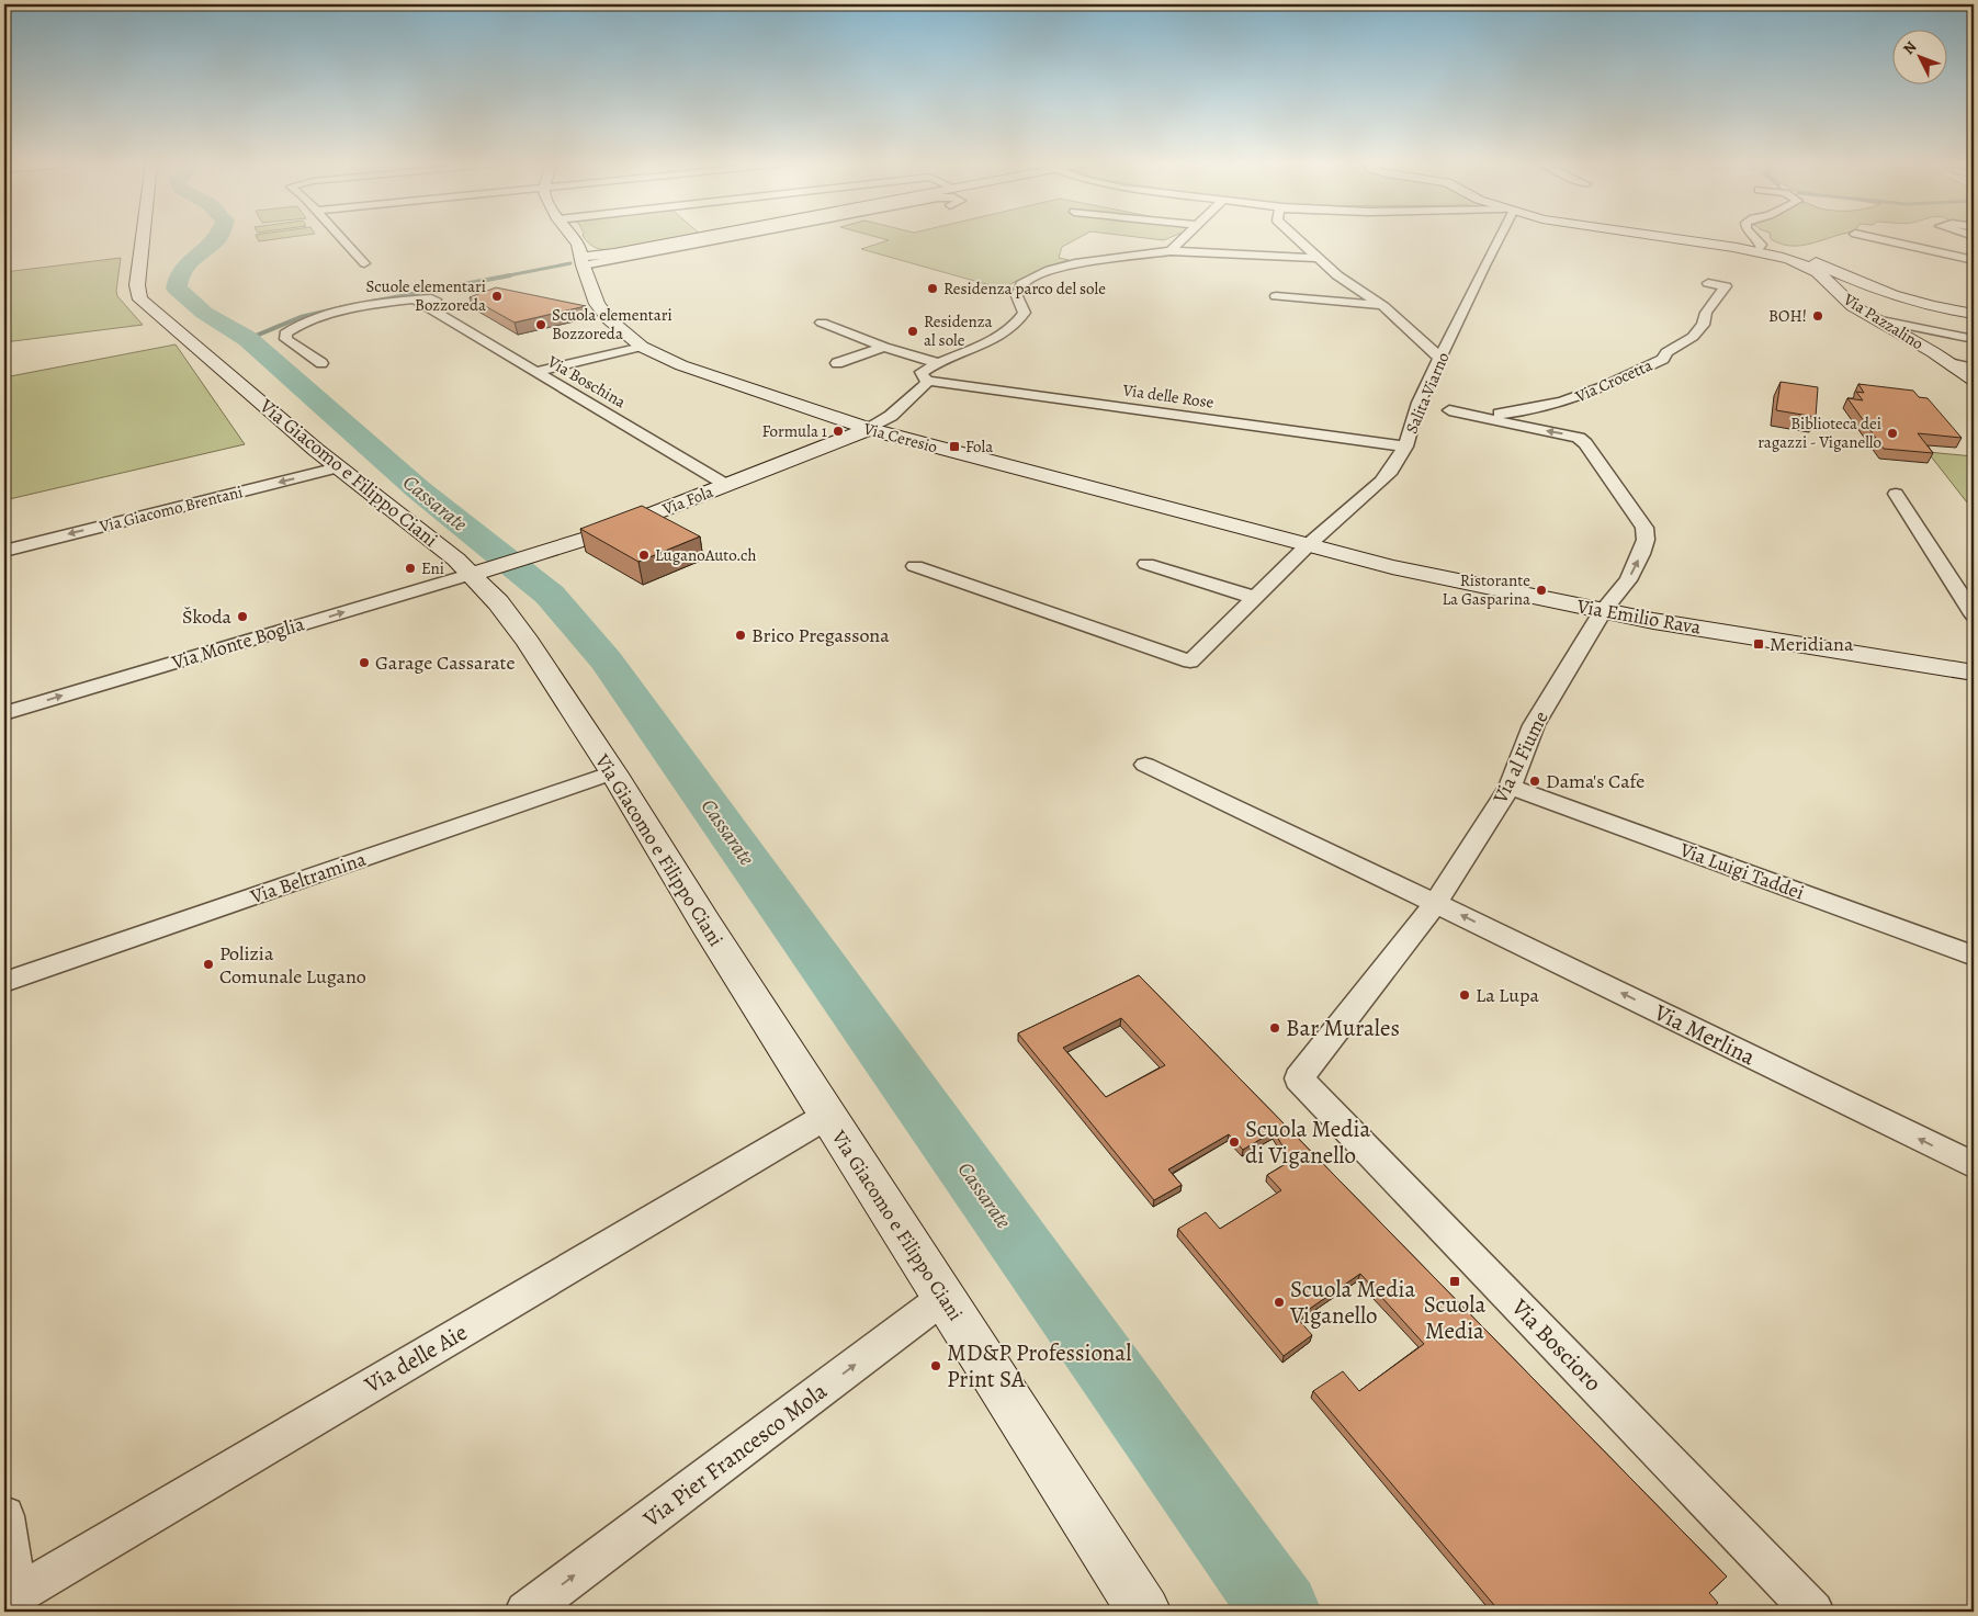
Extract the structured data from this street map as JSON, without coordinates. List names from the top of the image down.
{
  "streets": {
    "main road": [
      "Via Pazzalino",
      "Via Ceresio",
      "Via Giacomo e Filippo Ciani",
      "Via Fola",
      "Via Emilio Rava"
    ],
    "street": [
      "Via Crocetta",
      "Via Boschina",
      "Salita Viarno",
      "Via delle Rose",
      "Via Giacomo Brentani",
      "Via Monte Boglia",
      "Via al Fiume",
      "Via Luigi Taddei",
      "Via Beltramina",
      "Via Merlina",
      "Via Boscioro",
      "Via delle Aie",
      "Via Pier Francesco Mola"
    ]
  },
  "crossings": [
    ["Via Crocetta", "Salita Viarno"],
    ["Via Boschina", "Via Fola"],
    ["Salita Viarno", "Via delle Rose"],
    ["Salita Viarno", "Via Ceresio"],
    ["Salita Viarno", "Via Emilio Rava"],
    ["Via Ceresio", "Via Fola"],
    ["Via Ceresio", "Via Emilio Rava"],
    ["Via Giacomo e Filippo Ciani", "Via Fola"],
    ["Via Giacomo e Filippo Ciani", "Via Giacomo Brentani"],
    ["Via Giacomo e Filippo Ciani", "Via Monte Boglia"],
    ["Via Giacomo e Filippo Ciani", "Via Beltramina"],
    ["Via Giacomo e Filippo Ciani", "Via delle Aie"],
    ["Via Giacomo e Filippo Ciani", "Via Pier Francesco Mola"],
    ["Via Fola", "Via Monte Boglia"],
    ["Via Emilio Rava", "Via al Fiume"],
    ["Via al Fiume", "Via Luigi Taddei"],
    ["Via al Fiume", "Via Merlina"],
    ["Via al Fiume", "Via Boscioro"]
  ],
  "one_way": [
    "Via Giacomo Brentani",
    "Via Monte Boglia",
    "Via Merlina",
    "Via Pier Francesco Mola"
  ],
  "water": ["Cassarate"],
  "places": {
    "other": [
      "Residenza parco del sole",
      "Scuole elementari Bozzoreda",
      "BOH!",
      "Scuola elementari Bozzoreda",
      "Residenza al sole",
      "Formula 1",
      "Biblioteca dei ragazzi - Viganello",
      "LuganoAuto.ch",
      "Eni",
      "Ristorante La Gasparina",
      "Škoda",
      "Brico Pregassona",
      "Garage Cassarate",
      "Dama's Cafe",
      "Polizia Comunale Lugano",
      "La Lupa",
      "Bar Murales",
      "Scuola Media di Viganello",
      "Scuola Media Viganello",
      "MD&P Professional Print SA"
    ],
    "transit": ["Fola", "Meridiana", "Scuola Media"]
  },
  "north": "top left"
}
